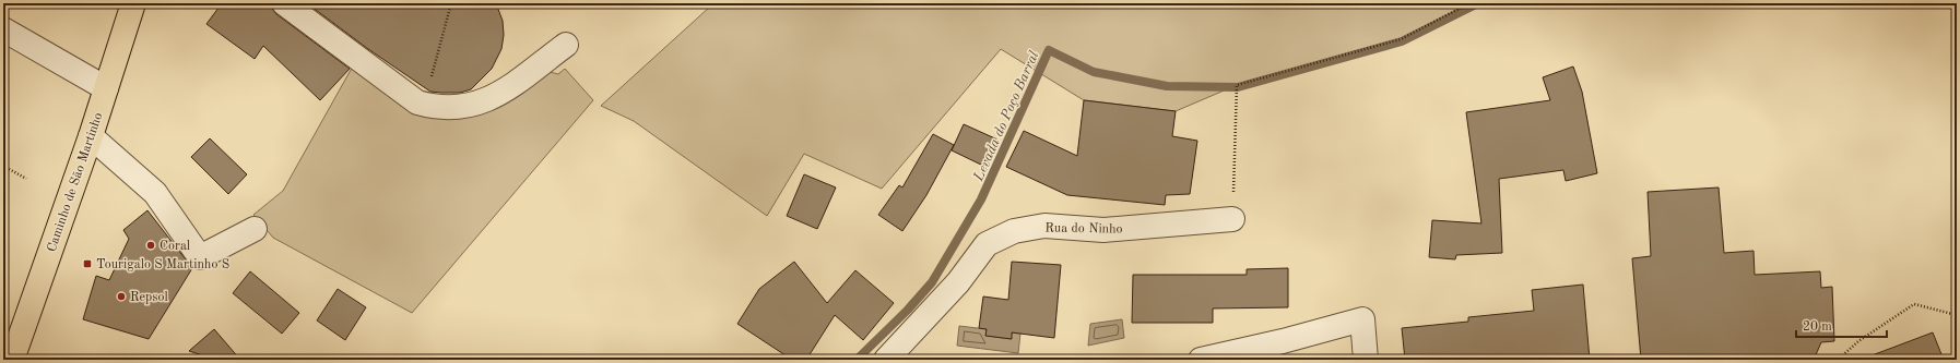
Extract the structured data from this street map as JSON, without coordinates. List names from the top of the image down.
{
  "streets": {
    "main road": ["Caminho de São Martinho"],
    "street": ["Rua do Ninho"]
  },
  "water": ["Levada do Poço Barral"],
  "places": {
    "other": ["Coral", "Repsol"],
    "transit": ["Tourigalo S Martinho S"]
  },
  "scale_bar": "20 m"
}
